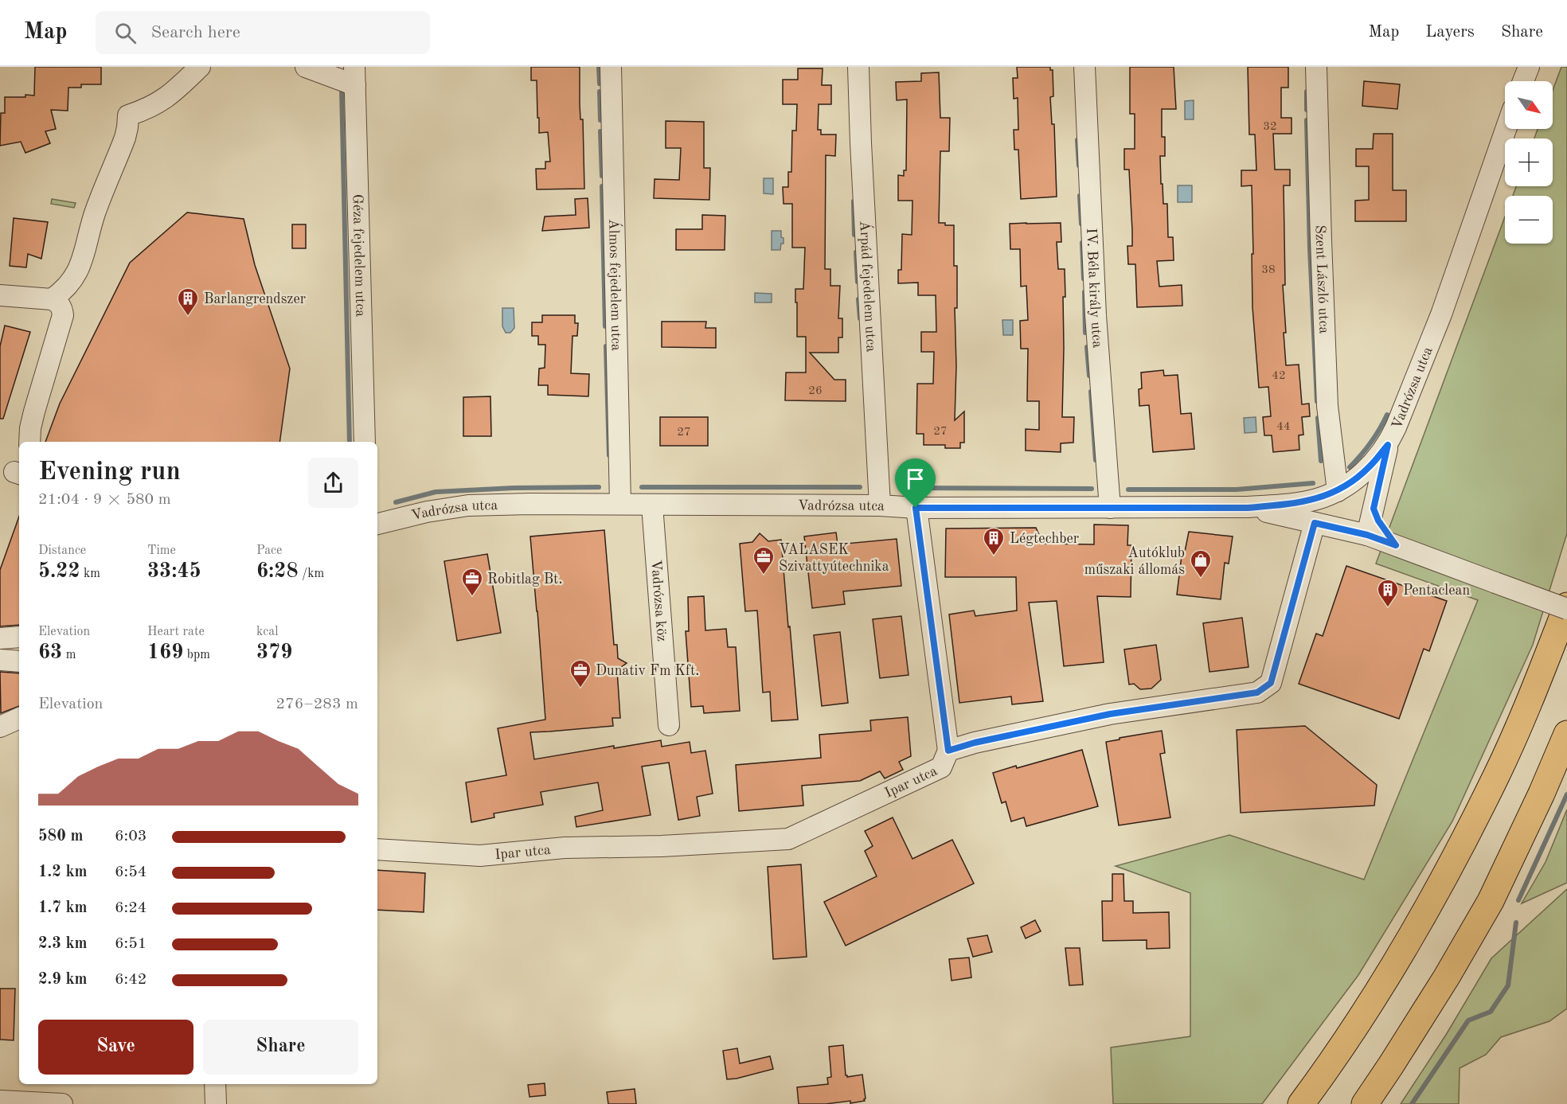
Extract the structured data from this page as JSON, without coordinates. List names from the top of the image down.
{
  "streets": {
    "street": [
      "Géza fejedelem utca",
      "Szent László utca",
      "Álmos fejedelem utca",
      "Árpád fejedelem utca",
      "IV. Béla király utca",
      "Vadrózsa utca",
      "Vadrózsa köz",
      "Ipar utca"
    ]
  },
  "crossings": [
    ["Szent László utca", "Vadrózsa utca"],
    ["Álmos fejedelem utca", "Vadrózsa utca"],
    ["Árpád fejedelem utca", "Vadrózsa utca"],
    ["IV. Béla király utca", "Vadrózsa utca"],
    ["Vadrózsa utca", "Vadrózsa köz"]
  ],
  "places": {
    "building": ["Barlangrendszer", "Légtechber", "Pentaclean"],
    "office": ["VALASEK Szivattyútechnika", "Robitlag Bt.", "Dunativ Fm Kft."],
    "shop": ["Autóklub műszaki állomás"]
  },
  "house_numbers": [
    "32",
    "38",
    "42",
    "26",
    "44",
    "27",
    "27"
  ],
  "north": "bottom right",
  "page": {
    "header": "Map",
    "search": "Search here",
    "nav": ["Map", "Layers", "Share"],
    "map_buttons": ["+", "−"],
    "heading": ["Evening run", "21:04 · 9 × 580 m"],
    "stats": [
      ["Distance", "5.22 km"],
      ["Time", "33:45"],
      ["Pace", "6:28 /km"],
      ["Elevation", "63 m"],
      ["Heart rate", "169 bpm"],
      ["kcal", "379"]
    ],
    "chart": ["Elevation", "276–283 m"],
    "list": [
      {
        "name": "580 m",
        "note": "6:03"
      },
      {
        "name": "1.2 km",
        "note": "6:54"
      },
      {
        "name": "1.7 km",
        "note": "6:24"
      },
      {
        "name": "2.3 km",
        "note": "6:51"
      },
      {
        "name": "2.9 km",
        "note": "6:42"
      }
    ],
    "buttons": ["Save", "Share"]
  }
}
